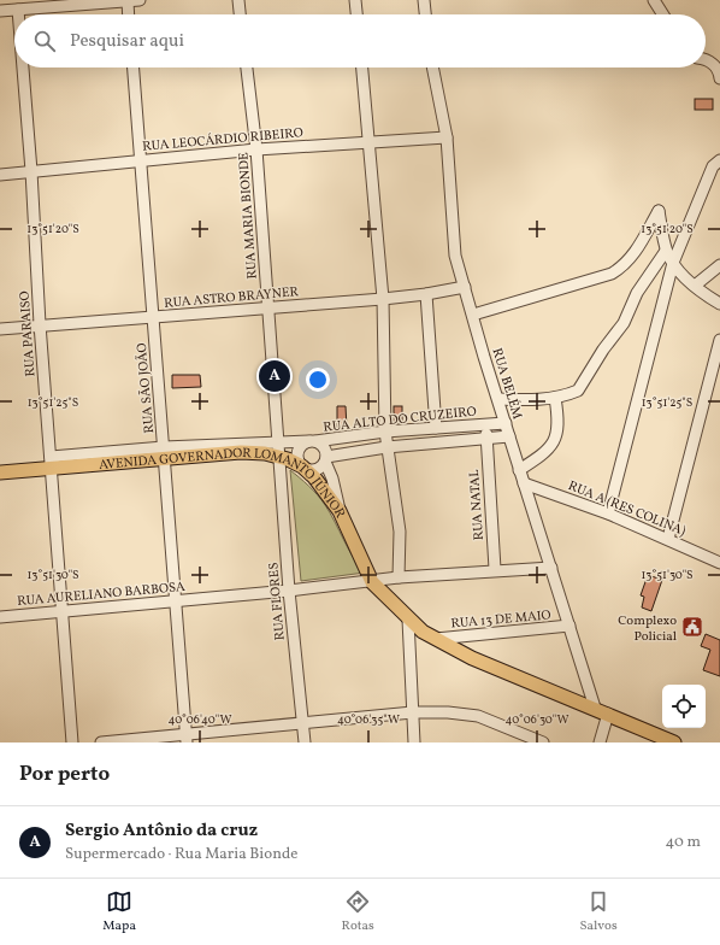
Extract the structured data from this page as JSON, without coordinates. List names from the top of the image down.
{
  "streets": {
    "main road": ["AVENIDA GOVERNADOR LOMANTO JÚNIOR"],
    "street": [
      "RUA LEOCÁRDIO RIBEIRO",
      "RUA MARIA BIONDE",
      "RUA ASTRO BRAYNER",
      "RUA PARAISO",
      "RUA BELÉM",
      "RUA SÃO JOÃO",
      "RUA ALTO DO CRUZEIRO",
      "RUA NATAL",
      "RUA A (RES COLINA)",
      "RUA AURELIANO BARBOSA",
      "RUA FLORES",
      "RUA 13 DE MAIO"
    ]
  },
  "crossings": [
    ["RUA LEOCÁRDIO RIBEIRO", "RUA MARIA BIONDE"],
    ["RUA LEOCÁRDIO RIBEIRO", "RUA PARAISO"],
    ["RUA LEOCÁRDIO RIBEIRO", "RUA BELÉM"],
    ["RUA LEOCÁRDIO RIBEIRO", "RUA SÃO JOÃO"],
    ["RUA MARIA BIONDE", "RUA ASTRO BRAYNER"],
    ["RUA MARIA BIONDE", "RUA ALTO DO CRUZEIRO"],
    ["RUA MARIA BIONDE", "AVENIDA GOVERNADOR LOMANTO JÚNIOR"],
    ["RUA MARIA BIONDE", "RUA FLORES"],
    ["RUA ASTRO BRAYNER", "RUA PARAISO"],
    ["RUA ASTRO BRAYNER", "RUA BELÉM"],
    ["RUA ASTRO BRAYNER", "RUA SÃO JOÃO"],
    ["RUA PARAISO", "AVENIDA GOVERNADOR LOMANTO JÚNIOR"],
    ["RUA PARAISO", "RUA AURELIANO BARBOSA"],
    ["RUA BELÉM", "RUA ALTO DO CRUZEIRO"],
    ["RUA BELÉM", "AVENIDA GOVERNADOR LOMANTO JÚNIOR"],
    ["RUA BELÉM", "RUA A (RES COLINA)"],
    ["RUA BELÉM", "RUA AURELIANO BARBOSA"],
    ["RUA BELÉM", "RUA 13 DE MAIO"],
    ["RUA SÃO JOÃO", "RUA ALTO DO CRUZEIRO"],
    ["RUA SÃO JOÃO", "AVENIDA GOVERNADOR LOMANTO JÚNIOR"],
    ["RUA SÃO JOÃO", "RUA AURELIANO BARBOSA"],
    ["RUA ALTO DO CRUZEIRO", "AVENIDA GOVERNADOR LOMANTO JÚNIOR"],
    ["RUA ALTO DO CRUZEIRO", "RUA NATAL"],
    ["AVENIDA GOVERNADOR LOMANTO JÚNIOR", "RUA AURELIANO BARBOSA"],
    ["AVENIDA GOVERNADOR LOMANTO JÚNIOR", "RUA FLORES"],
    ["AVENIDA GOVERNADOR LOMANTO JÚNIOR", "RUA 13 DE MAIO"],
    ["RUA NATAL", "RUA AURELIANO BARBOSA"],
    ["RUA AURELIANO BARBOSA", "RUA FLORES"]
  ],
  "places": {
    "public building": ["Complexo Policial"]
  },
  "page": {
    "search": "Pesquisar aqui",
    "pins": "A",
    "heading": "Por perto",
    "list": [
      {
        "mark": "A",
        "name": "Sergio Antônio da cruz",
        "note": "Supermercado · Rua Maria Bionde",
        "value": "40 m"
      }
    ],
    "nav": ["Mapa", "Rotas", "Salvos"]
  },
  "coordinates": [
    "13°51'20\"S",
    "13°51'25\"S",
    "13°51'30\"S",
    "40°06'40\"W",
    "40°06'35\"W",
    "40°06'30\"W"
  ]
}
